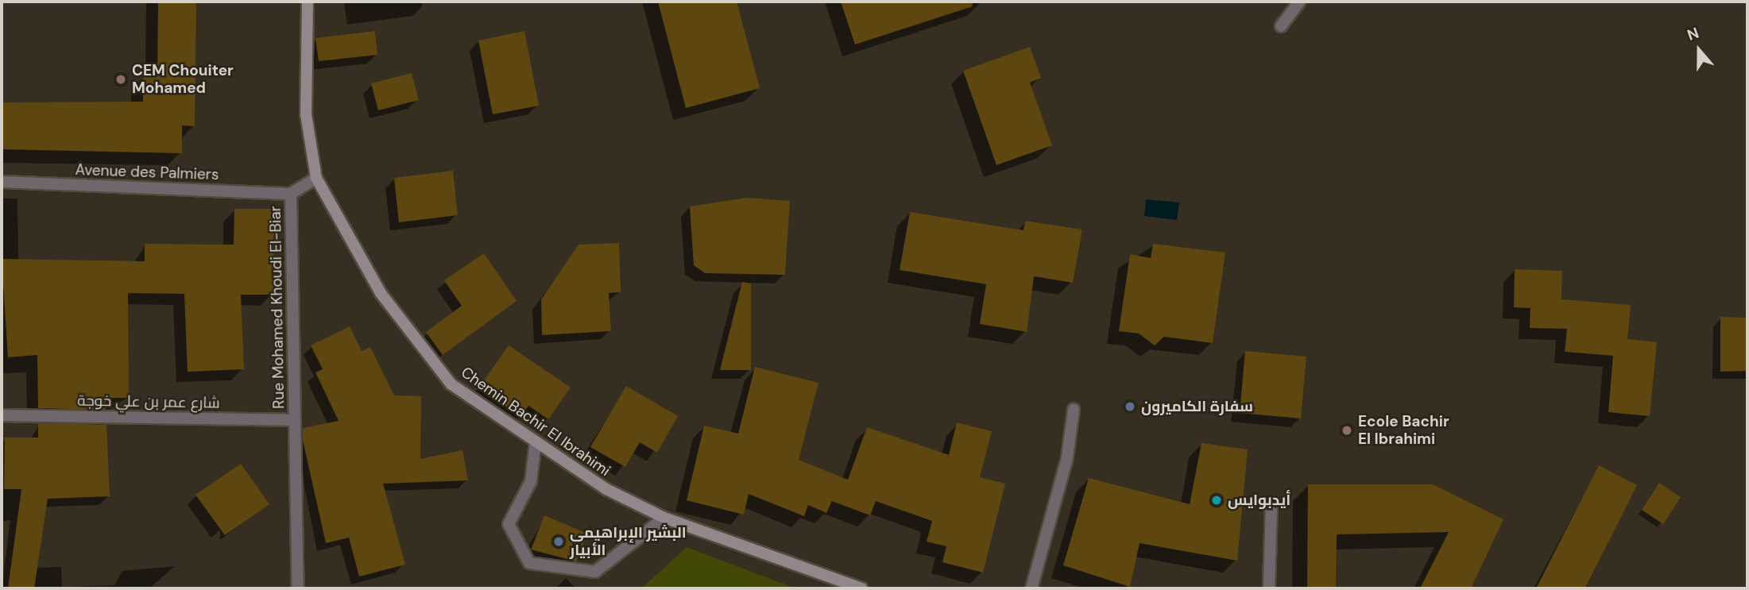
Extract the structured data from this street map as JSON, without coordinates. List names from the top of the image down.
{
  "streets": {
    "main road": ["Chemin Bachir El Ibrahimi"],
    "street": ["Avenue des Palmiers", "Rue Mohamed Khoudi El-Biar", "شارع عمر بن علي خوجة"]
  },
  "crossings": [
    ["Avenue des Palmiers", "Rue Mohamed Khoudi El-Biar"],
    ["Rue Mohamed Khoudi El-Biar", "شارع عمر بن علي خوجة"]
  ],
  "places": [
    "CEM Chouiter Mohamed",
    "سفارة الكاميرون",
    "Ecole Bachir El Ibrahimi",
    "أيدبوايس",
    "البشير الإبراهيمي الأبيار"
  ],
  "north": "top"
}
